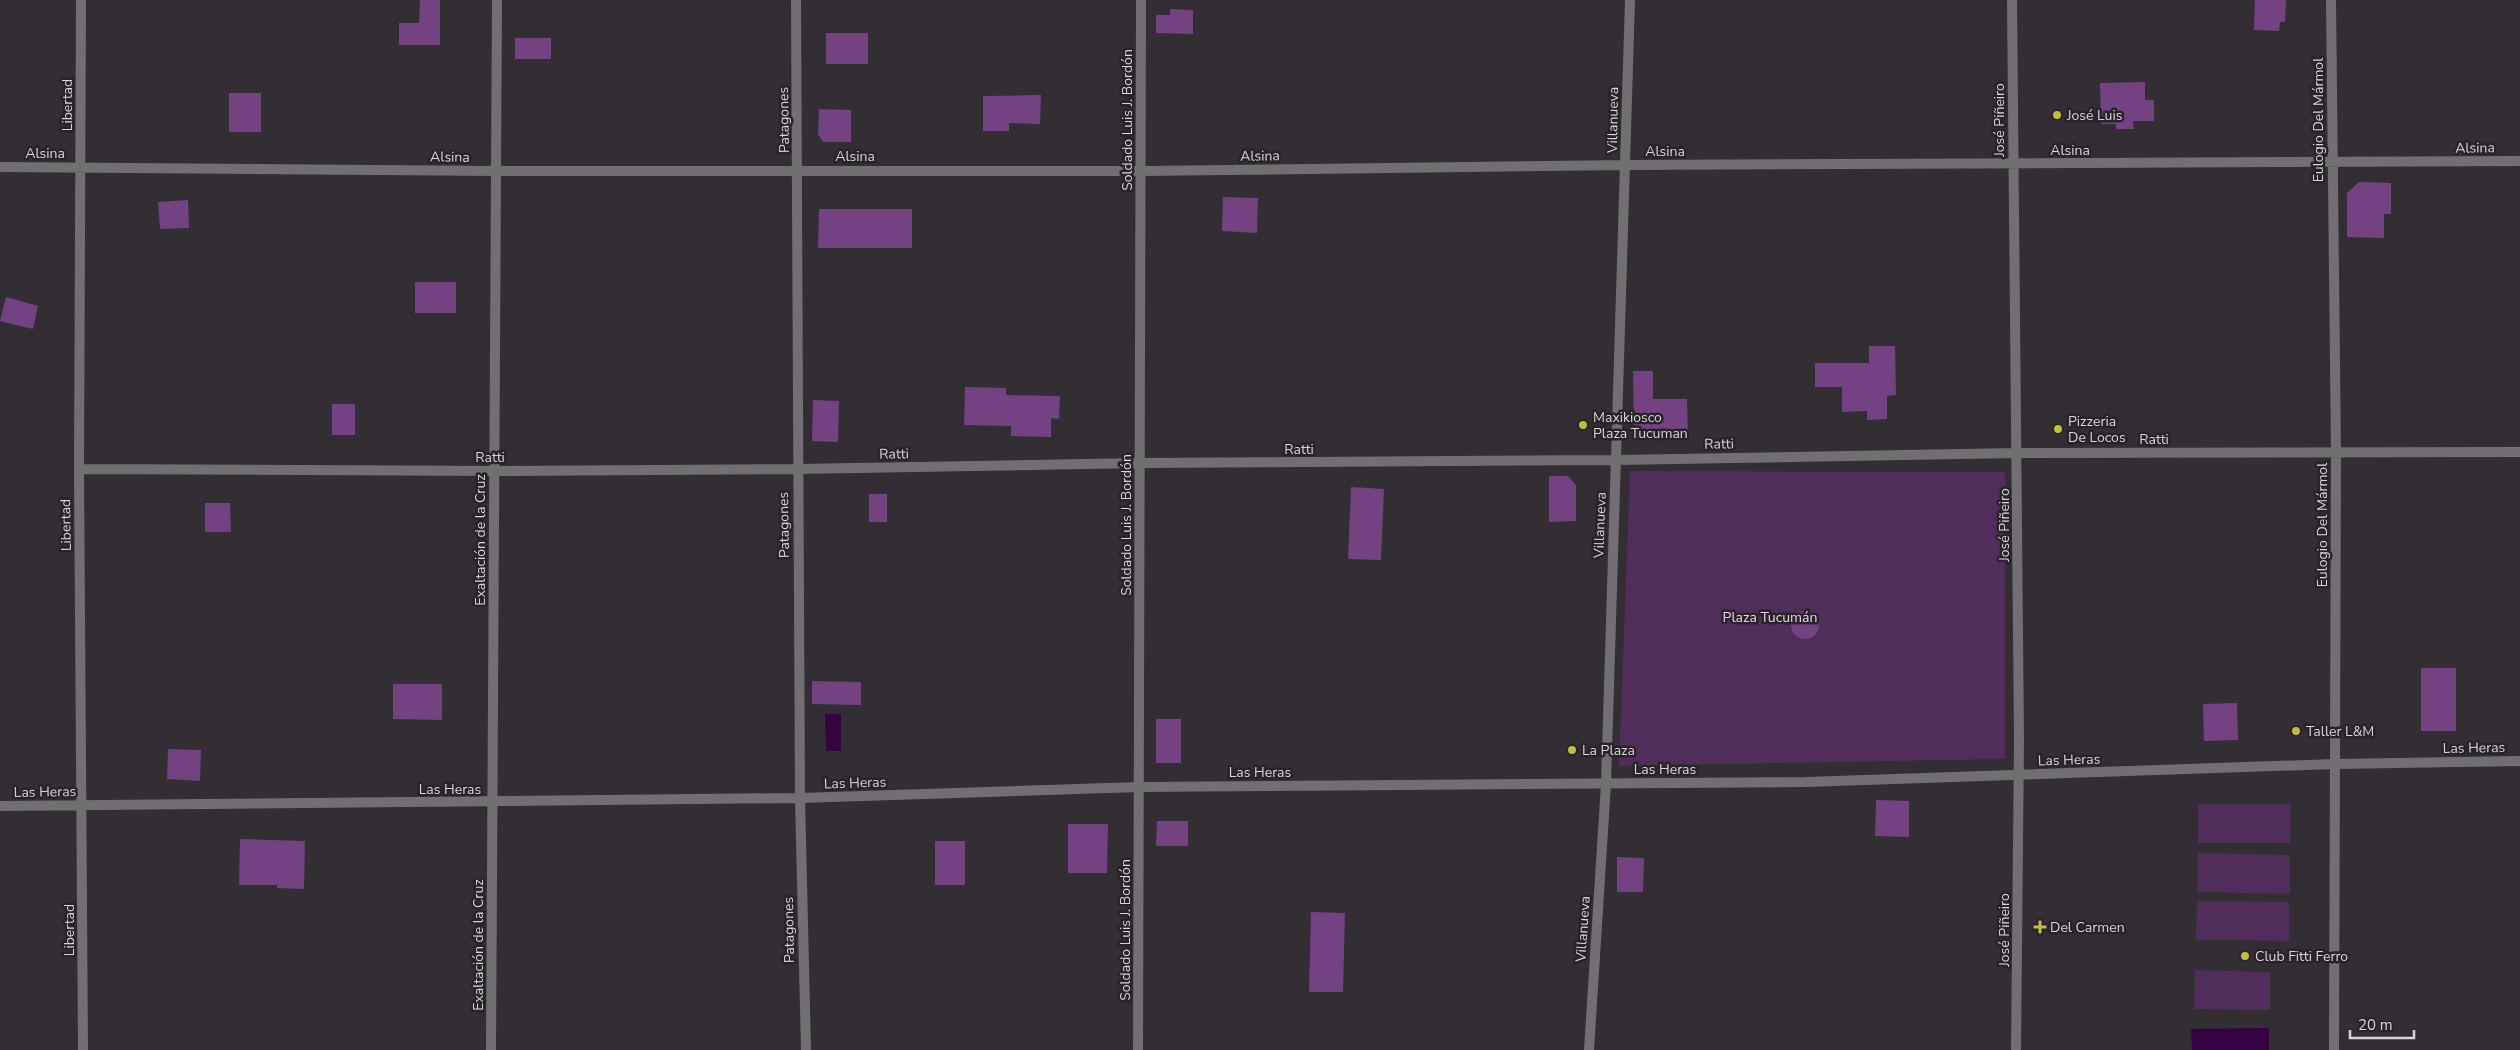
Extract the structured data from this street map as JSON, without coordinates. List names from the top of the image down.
{
  "streets": {
    "street": [
      "Libertad",
      "Patagones",
      "Soldado Luis J. Bordón",
      "Villanueva",
      "José Piñeiro",
      "Eulogio Del Mármol",
      "Alsina",
      "Ratti",
      "Exaltación de la Cruz",
      "Las Heras"
    ]
  },
  "crossings": [
    ["Libertad", "Alsina"],
    ["Libertad", "Ratti"],
    ["Libertad", "Las Heras"],
    ["Patagones", "Alsina"],
    ["Patagones", "Ratti"],
    ["Patagones", "Las Heras"],
    ["Soldado Luis J. Bordón", "Alsina"],
    ["Soldado Luis J. Bordón", "Ratti"],
    ["Soldado Luis J. Bordón", "Las Heras"],
    ["Villanueva", "Alsina"],
    ["Villanueva", "Ratti"],
    ["Villanueva", "Las Heras"],
    ["José Piñeiro", "Alsina"],
    ["José Piñeiro", "Ratti"],
    ["José Piñeiro", "Las Heras"],
    ["Eulogio Del Mármol", "Alsina"],
    ["Eulogio Del Mármol", "Ratti"],
    ["Eulogio Del Mármol", "Las Heras"],
    ["Alsina", "Exaltación de la Cruz"],
    ["Ratti", "Exaltación de la Cruz"],
    ["Exaltación de la Cruz", "Las Heras"]
  ],
  "parks": ["Plaza Tucumán"],
  "places": {
    "other": [
      "José Luis",
      "Maxikiosco Plaza Tucuman",
      "Pizzeria De Locos",
      "Taller L&M",
      "La Plaza",
      "Club Fitti Ferro"
    ],
    "health": ["Del Carmen"]
  },
  "scale_bar": "20 m"
}
